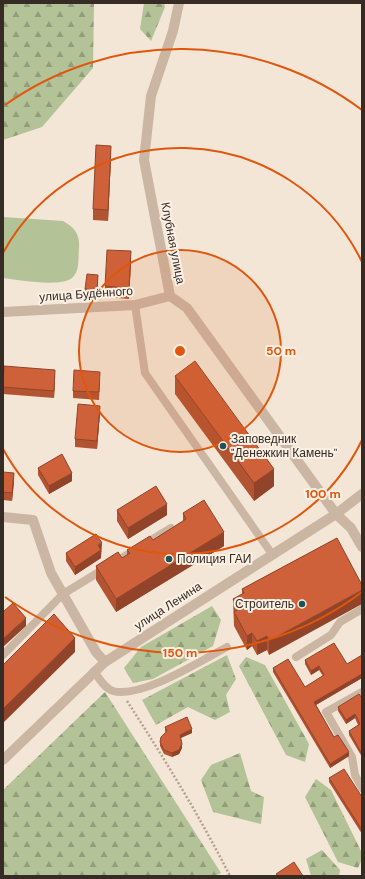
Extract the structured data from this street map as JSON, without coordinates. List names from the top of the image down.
{
  "streets": {
    "street": ["Клубная улица", "улица Будённого", "улица Ленина"]
  },
  "crossings": [
    ["Клубная улица", "улица Будённого"],
    ["Клубная улица", "улица Ленина"]
  ],
  "places": ["Заповедник \"Денежкин Камень\"", "Полиция ГАИ", "Строитель"],
  "rings": ["50 m", "100 m", "150 m"]
}
